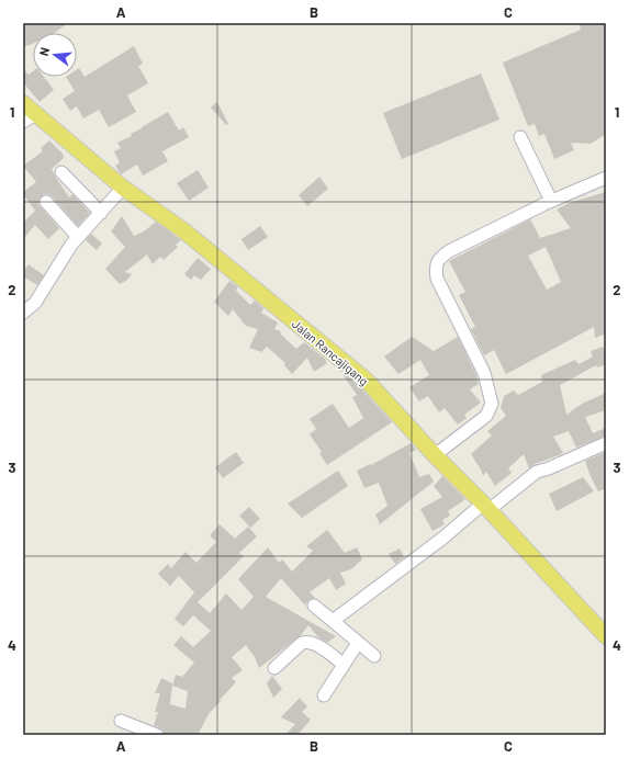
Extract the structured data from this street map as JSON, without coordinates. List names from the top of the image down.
{
  "streets": {
    "main road": ["Jalan Rancajigang"]
  },
  "north": "left",
  "grid": {
    "columns": ["A", "B", "C"],
    "rows": [
      "1",
      "2",
      "3",
      "4"
    ]
  }
}
